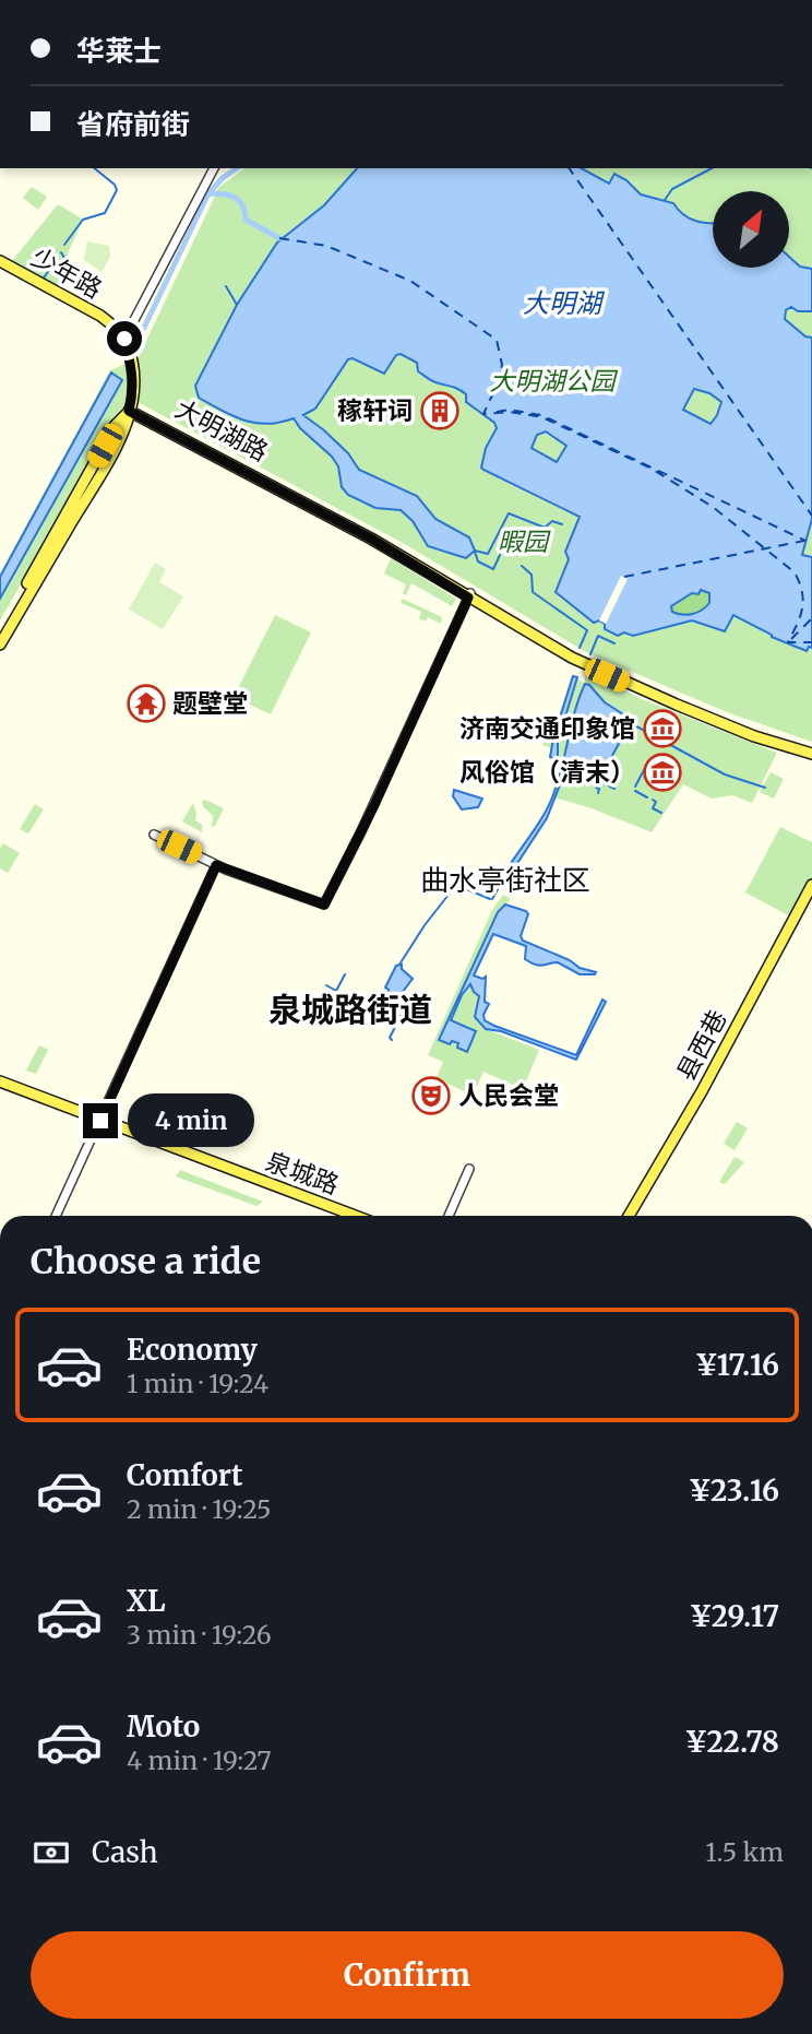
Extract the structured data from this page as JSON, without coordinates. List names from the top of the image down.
{
  "streets": {
    "main road": [
      "少年路",
      "大明湖路",
      "县西巷",
      "泉城路"
    ]
  },
  "districts": ["曲水亭街社区", "泉城路街道"],
  "water": ["大明湖"],
  "parks": ["大明湖公园", "暇园"],
  "places": {
    "building": ["稼轩词"],
    "temple": ["题壁堂"],
    "museum": ["济南交通印象馆", "风俗馆（清末）"],
    "theatre": ["人民会堂"]
  },
  "north": "top right",
  "page": {
    "banner": ["华莱士", "省府前街"],
    "bubble": "4 min",
    "heading": "Choose a ride",
    "list": [
      {
        "name": "Economy",
        "note": "1 min · 19:24",
        "value": "¥17.16"
      },
      {
        "name": "Comfort",
        "note": "2 min · 19:25",
        "value": "¥23.16"
      },
      {
        "name": "XL",
        "note": "3 min · 19:26",
        "value": "¥29.17"
      },
      {
        "name": "Moto",
        "note": "4 min · 19:27",
        "value": "¥22.78"
      }
    ],
    "pay": ["Cash", "1.5 km"],
    "buttons": "Confirm"
  }
}
